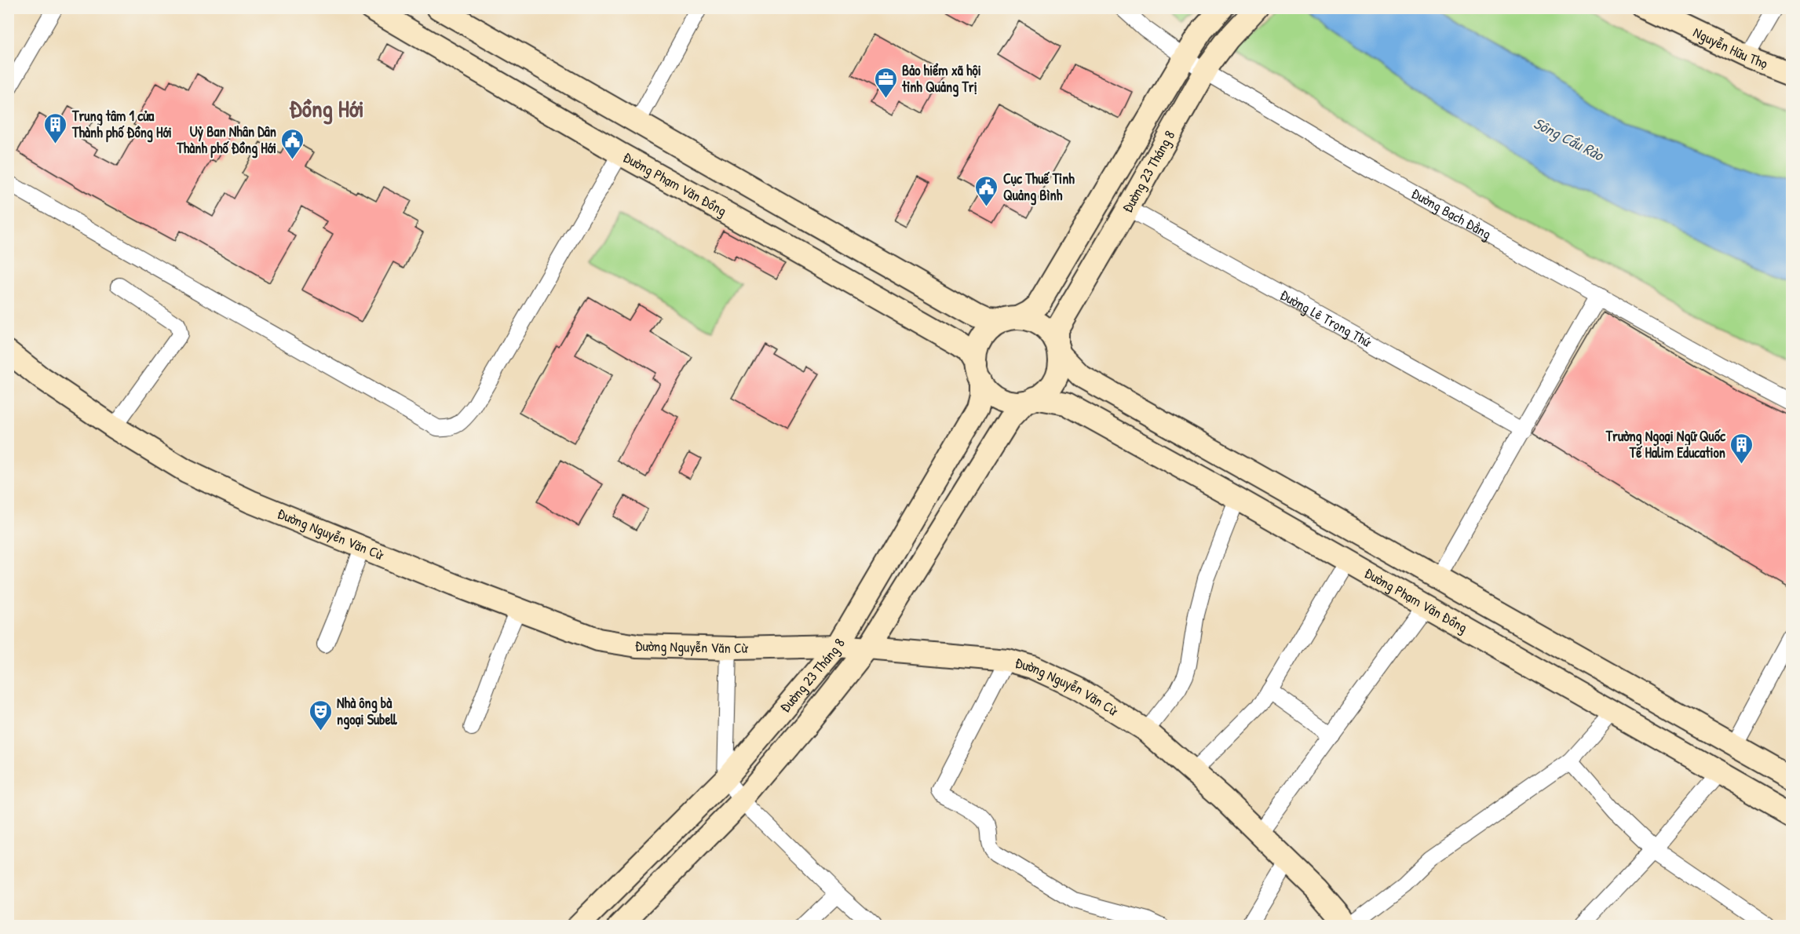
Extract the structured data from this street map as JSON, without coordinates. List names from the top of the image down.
{
  "streets": {
    "street": [
      "Nguyễn Hữu Thọ",
      "Đường 23 Tháng 8",
      "Đường Phạm Văn Đồng",
      "Đường Bạch Đằng",
      "Đường Lê Trọng Thứ",
      "Đường Nguyễn Văn Cừ"
    ]
  },
  "crossings": [
    ["Đường 23 Tháng 8", "Đường Phạm Văn Đồng"],
    ["Đường 23 Tháng 8", "Đường Bạch Đằng"],
    ["Đường 23 Tháng 8", "Đường Lê Trọng Thứ"],
    ["Đường 23 Tháng 8", "Đường Nguyễn Văn Cừ"]
  ],
  "districts": ["Đồng Hới"],
  "water": ["Sông Cầu Rào"],
  "places": {
    "office": ["Bảo hiểm xã hội tỉnh Quảng Trị"],
    "building": ["Trung tâm 1 cửa Thành phố Đồng Hới", "Trường Ngoại Ngữ Quốc Tế Halim Education"],
    "public building": ["Uỷ Ban Nhân Dân Thành phố Đồng Hới", "Cục Thuế Tỉnh Quảng Bình"],
    "theatre": ["Nhà ông bà ngoại Subell"]
  }
}
